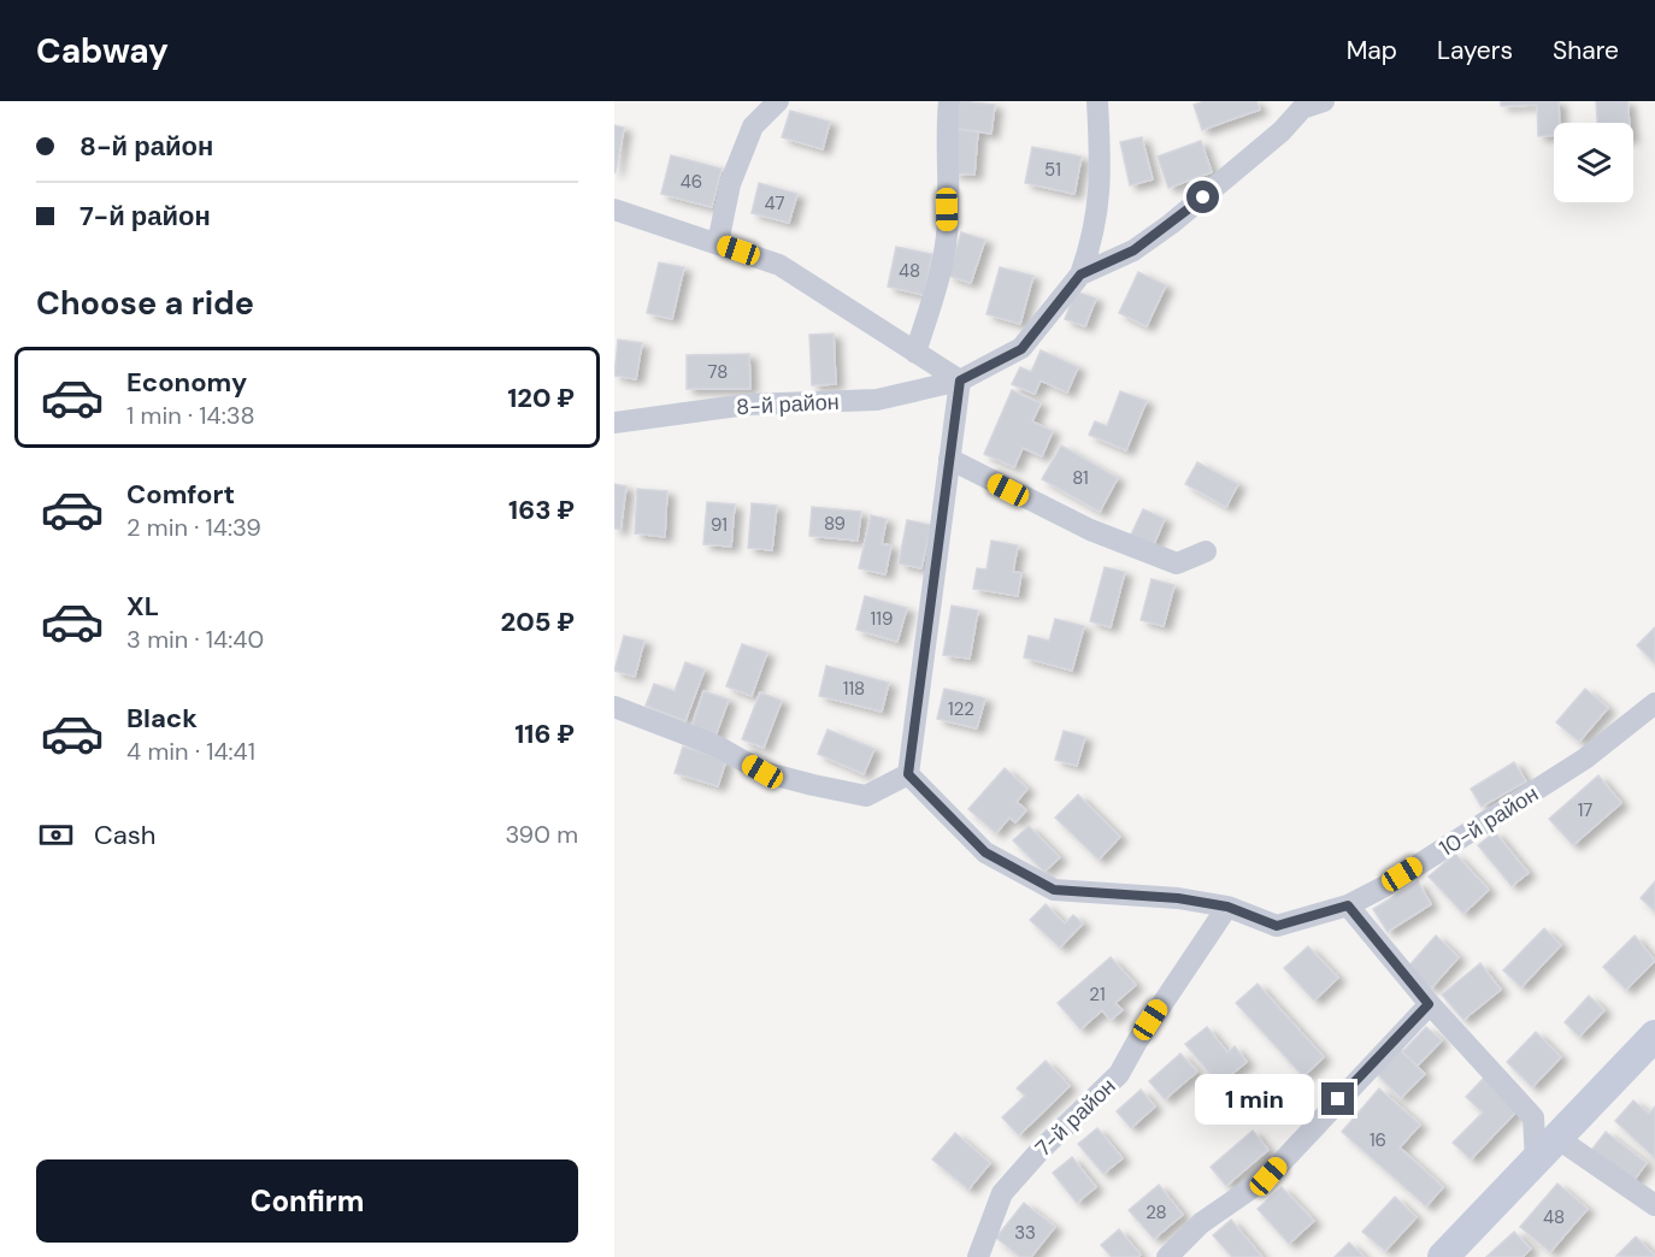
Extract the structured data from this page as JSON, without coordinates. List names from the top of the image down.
{
  "streets": {
    "street": ["8-й район", "10-й район", "7-й район"]
  },
  "crossings": [
    ["10-й район", "7-й район"]
  ],
  "house_numbers": [
    "51",
    "46",
    "47",
    "48",
    "78",
    "81",
    "89",
    "91",
    "119",
    "118",
    "122",
    "17",
    "21",
    "16",
    "28",
    "48",
    "33"
  ],
  "page": {
    "header": "Cabway",
    "nav": ["Map", "Layers", "Share"],
    "banner": ["8-й район", "7-й район"],
    "heading": "Choose a ride",
    "list": [
      {
        "name": "Economy",
        "note": "1 min · 14:38",
        "value": "120 ₽"
      },
      {
        "name": "Comfort",
        "note": "2 min · 14:39",
        "value": "163 ₽"
      },
      {
        "name": "XL",
        "note": "3 min · 14:40",
        "value": "205 ₽"
      },
      {
        "name": "Black",
        "note": "4 min · 14:41",
        "value": "116 ₽"
      }
    ],
    "pay": ["Cash", "390 m"],
    "bubble": "1 min",
    "buttons": "Confirm"
  }
}
